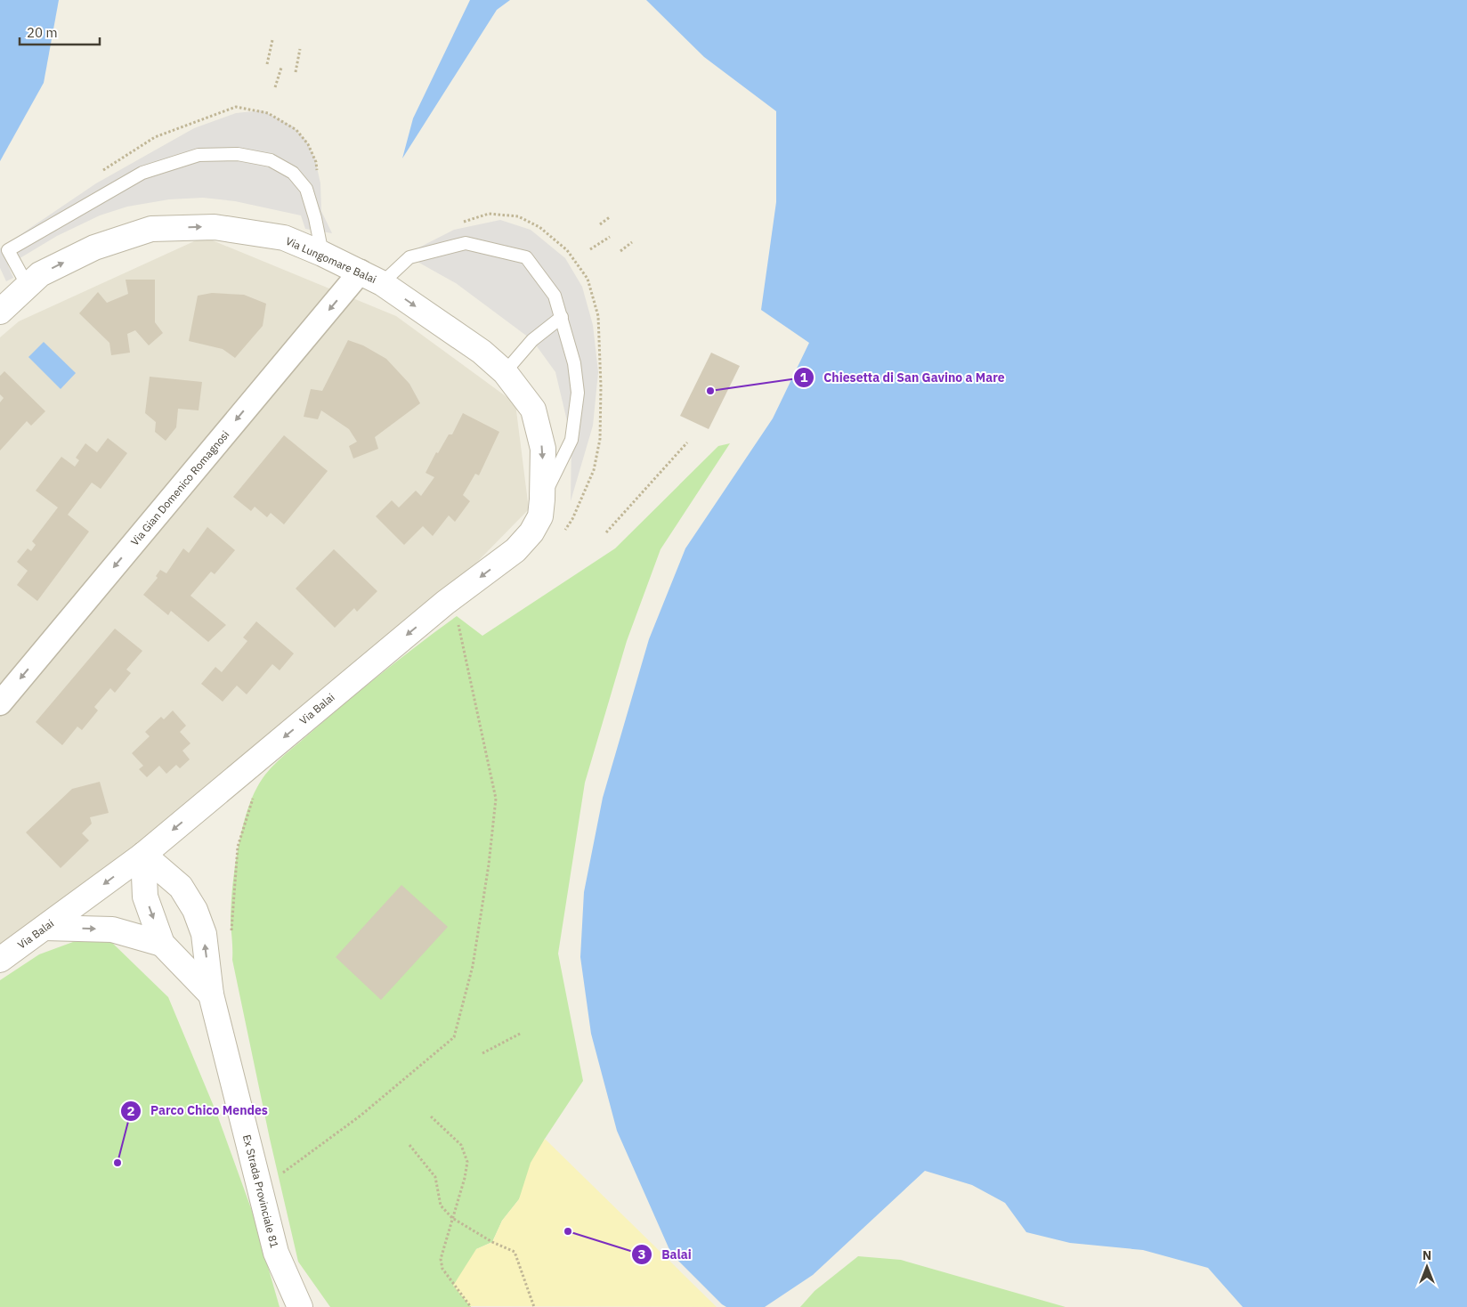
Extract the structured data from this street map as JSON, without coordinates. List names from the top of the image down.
{
  "streets": {
    "street": [
      "Via Lungomare Balai",
      "Via Gian Domenico Romagnosi",
      "Via Balai",
      "Ex Strada Provinciale 81"
    ]
  },
  "crossings": [
    ["Via Lungomare Balai", "Via Gian Domenico Romagnosi"],
    ["Via Lungomare Balai", "Via Balai"],
    ["Via Balai", "Ex Strada Provinciale 81"]
  ],
  "one_way": ["Via Lungomare Balai", "Via Gian Domenico Romagnosi", "Via Balai"],
  "places": ["Chiesetta di San Gavino a Mare", "Parco Chico Mendes", "Balai"],
  "scale_bar": "20 m",
  "north": "top"
}
